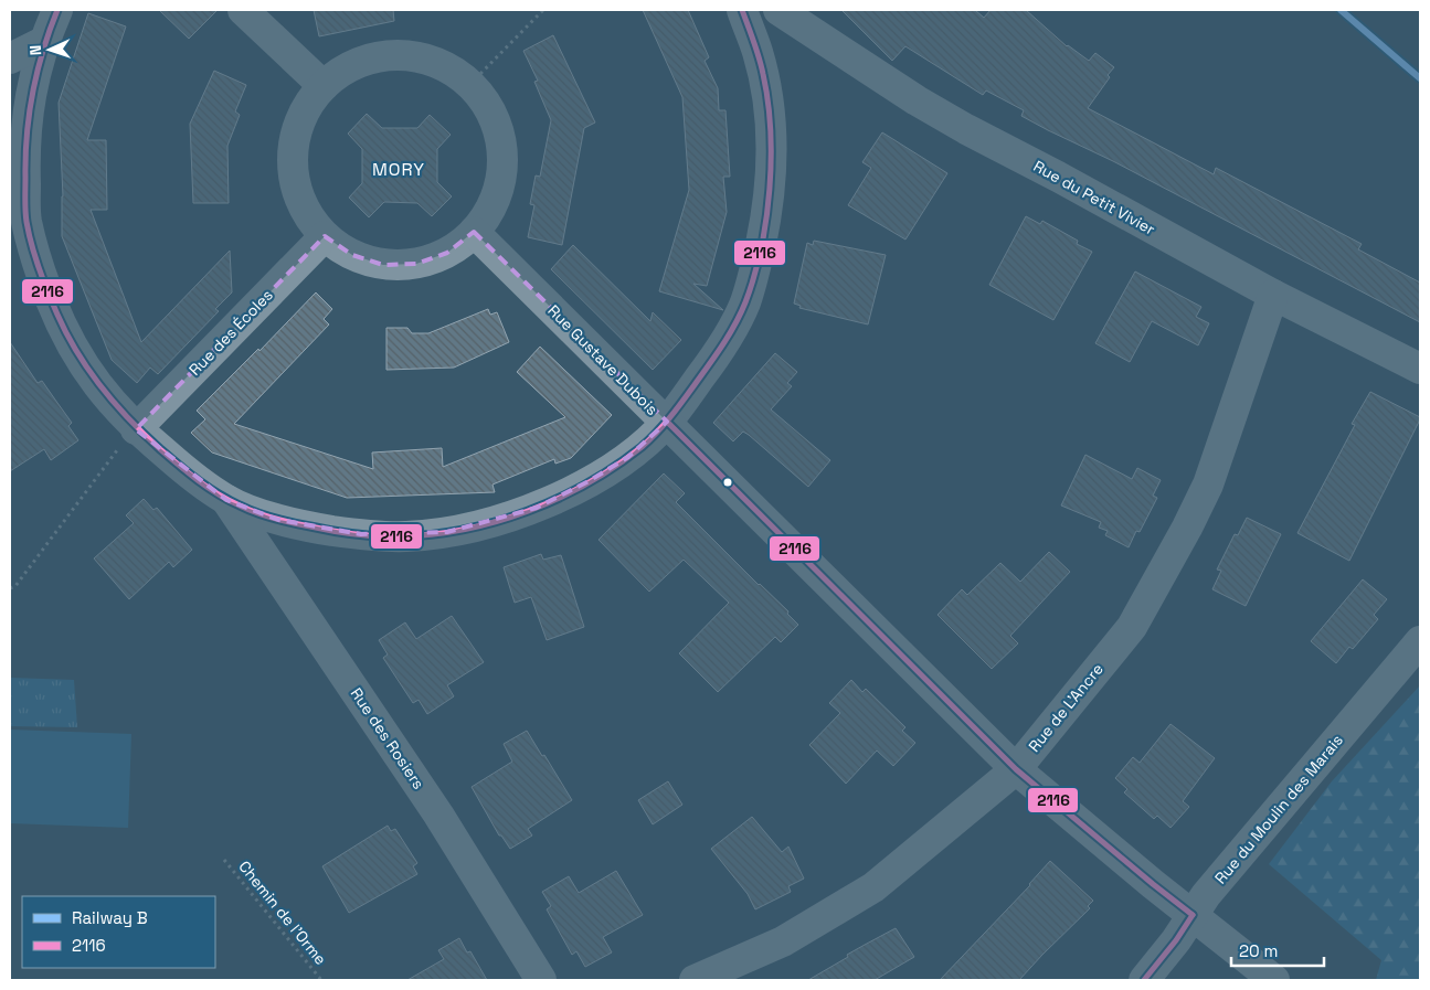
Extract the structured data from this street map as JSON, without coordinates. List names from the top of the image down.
{
  "streets": {
    "street": [
      "Rue du Petit Vivier",
      "Rue des Écoles",
      "Rue Gustave Dubois",
      "Rue de L'Ancre",
      "Rue des Rosiers",
      "Rue du Moulin des Marais"
    ],
    "path": ["Chemin de l'Orme"]
  },
  "crossings": [
    ["Rue du Petit Vivier", "Rue de L'Ancre"],
    ["Rue Gustave Dubois", "Rue de L'Ancre"],
    ["Rue Gustave Dubois", "Rue du Moulin des Marais"]
  ],
  "districts": ["MORY"],
  "lines": ["rail line B", "transit line 2116"],
  "legend": ["Railway B", "2116"],
  "scale_bar": "20 m",
  "north": "left"
}
